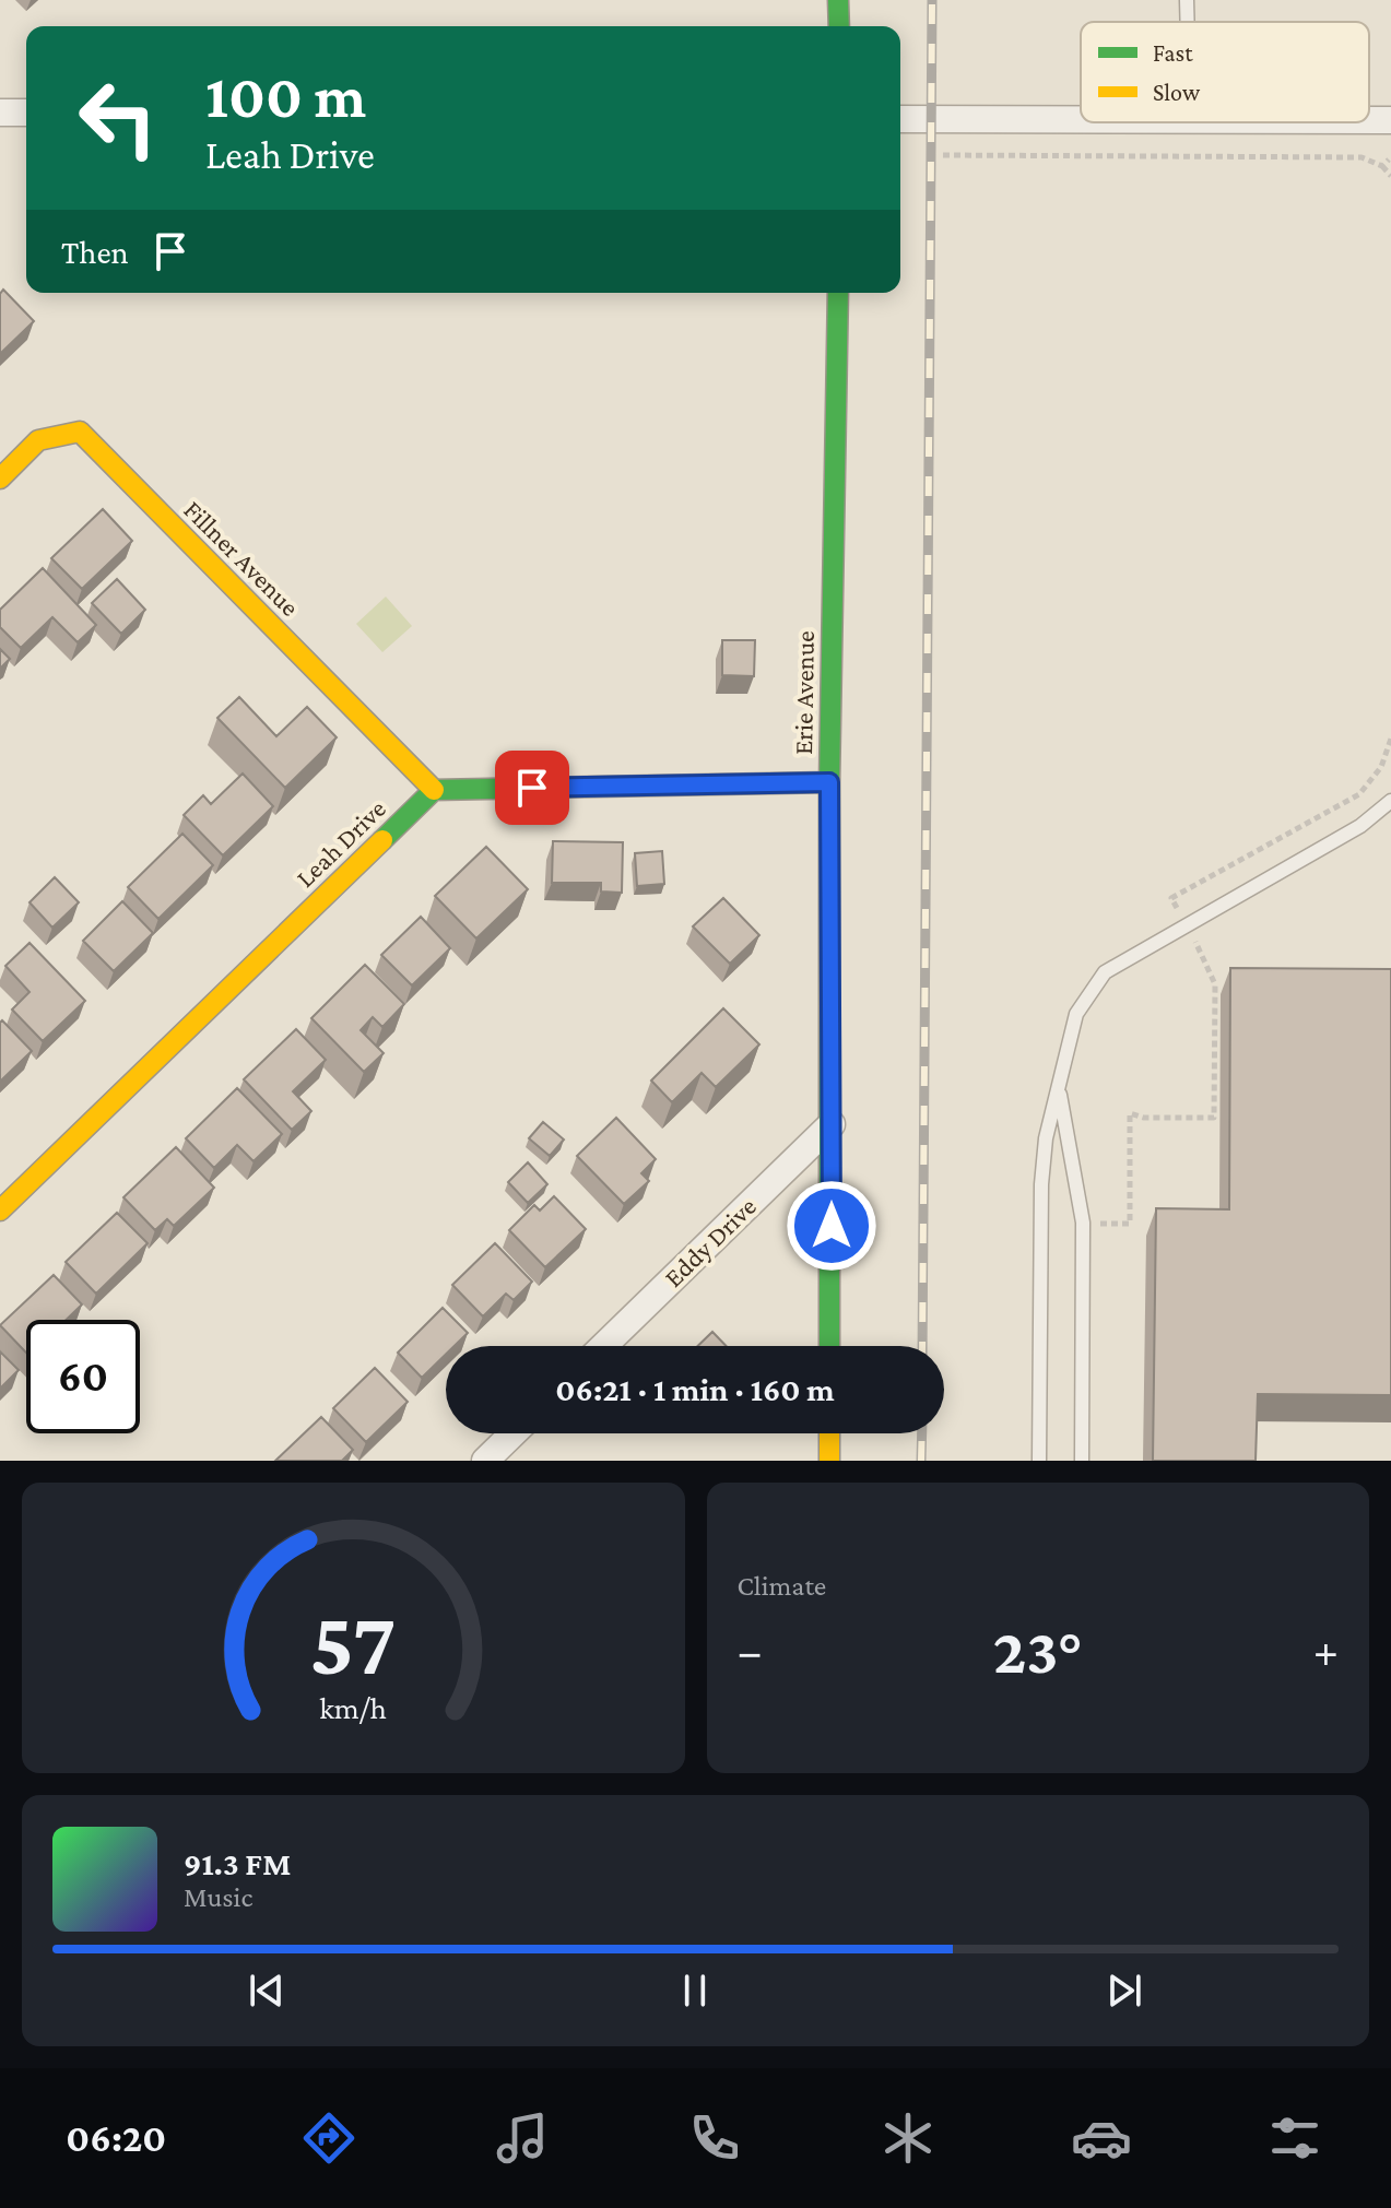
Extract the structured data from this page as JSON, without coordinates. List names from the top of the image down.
{
  "streets": {
    "street": [
      "Fillner Avenue",
      "Erie Avenue",
      "Leah Drive",
      "Eddy Drive"
    ]
  },
  "crossings": [
    ["Fillner Avenue", "Leah Drive"],
    ["Erie Avenue", "Eddy Drive"]
  ],
  "legend": ["Fast", "Slow"],
  "page": {
    "turn": ["100 m", "Leah Drive"],
    "then": "Then",
    "limit": "60",
    "trip": "06:21 · 1 min · 160 m",
    "tile": "Climate",
    "heat": ["−", "23°", "+"],
    "song": ["91.3 FM", "Music"],
    "tabs": "06:20",
    "gauge": ["57", "km/h"]
  }
}
